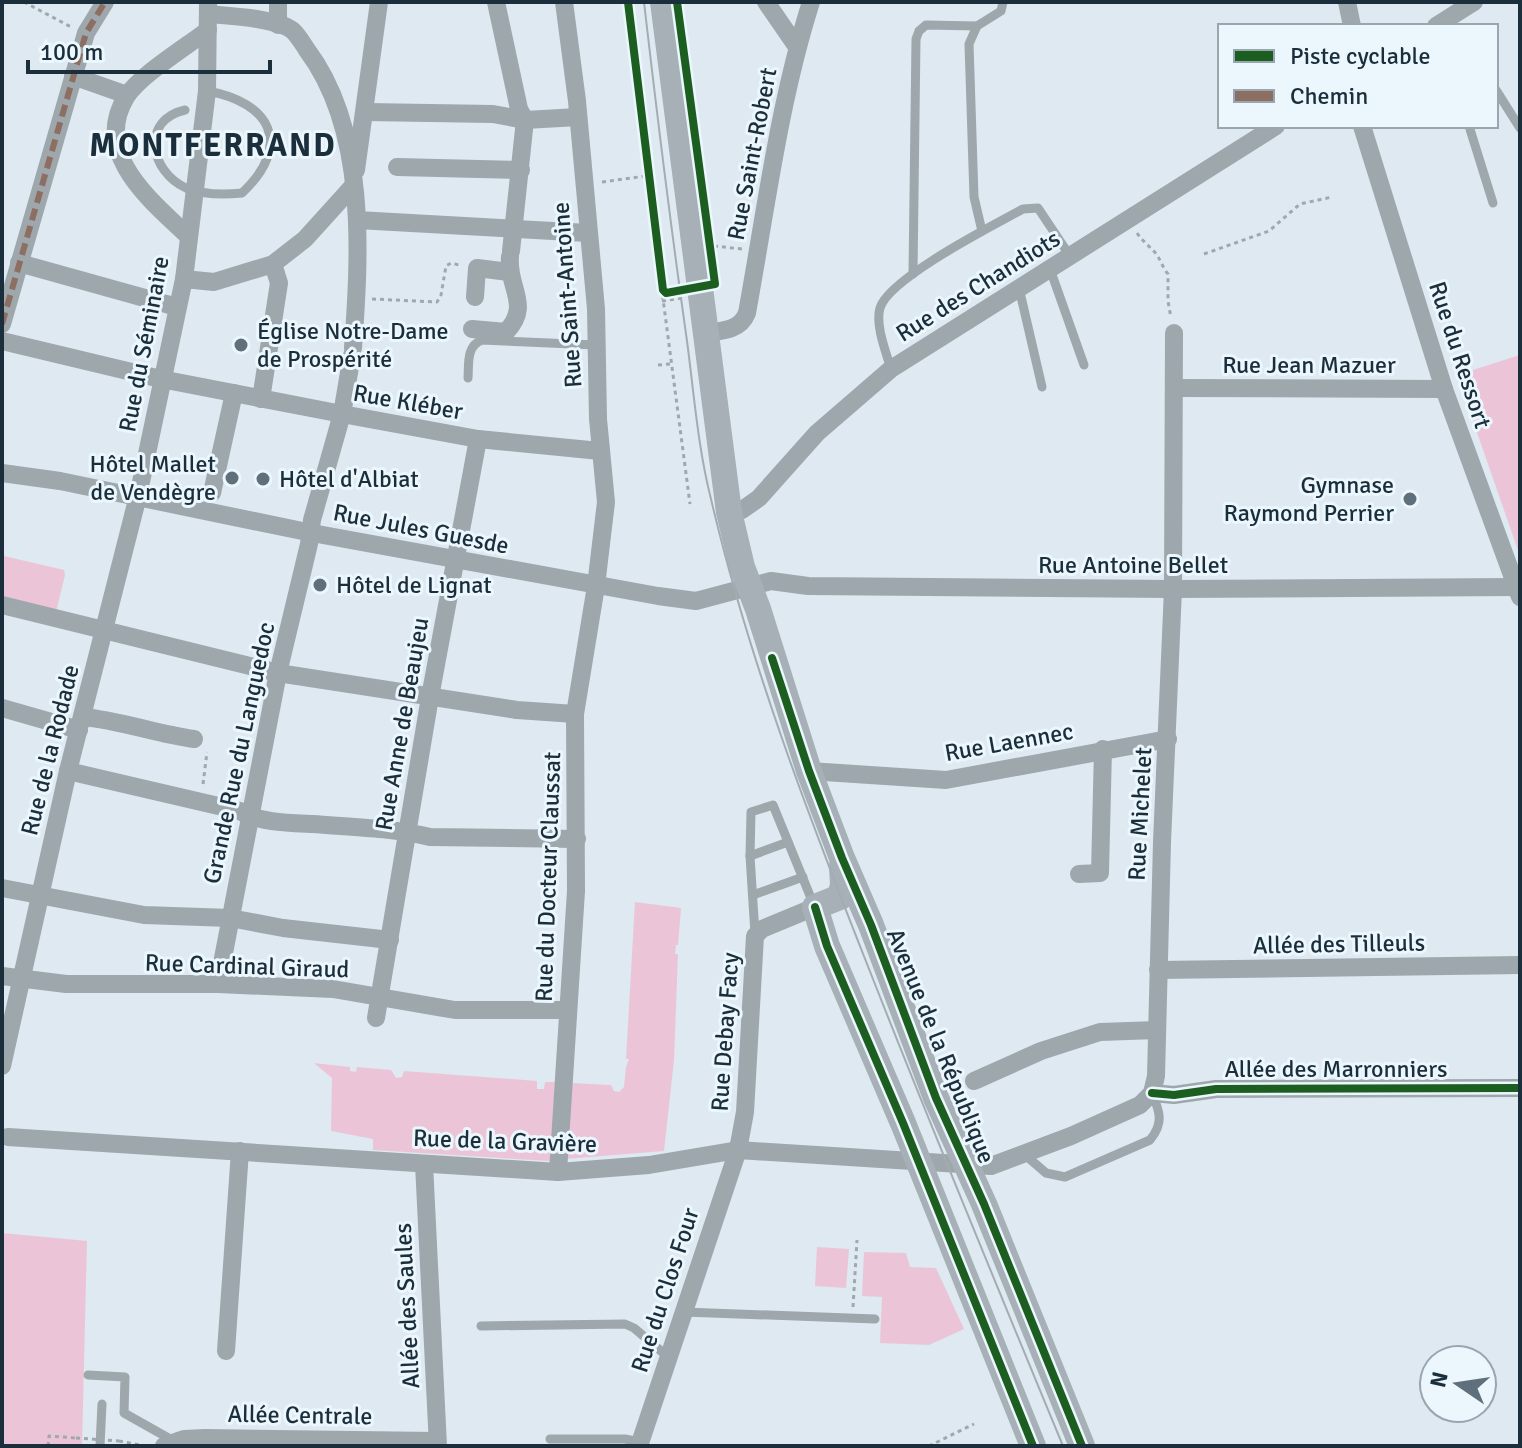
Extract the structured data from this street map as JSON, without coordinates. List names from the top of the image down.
{
  "streets": {
    "main road": ["Avenue de la République"],
    "street": [
      "Rue Saint-Robert",
      "Rue des Chandiots",
      "Rue Saint-Antoine",
      "Rue du Séminaire",
      "Rue du Ressort",
      "Rue Jean Mazuer",
      "Rue Kléber",
      "Rue Jules Guesde",
      "Rue Antoine Bellet",
      "Rue Anne de Beaujeu",
      "Rue Laennec",
      "Rue de la Rodade",
      "Grande Rue du Languedoc",
      "Rue Michelet",
      "Rue du Docteur Claussat",
      "Allée des Tilleuls",
      "Rue Cardinal Giraud",
      "Rue Debay Facy",
      "Allée des Marronniers",
      "Rue de la Gravière",
      "Rue du Clos Four",
      "Allée des Saules",
      "Allée Centrale"
    ]
  },
  "crossings": [
    ["Rue Saint-Robert", "Avenue de la République"],
    ["Rue des Chandiots", "Avenue de la République"],
    ["Rue Saint-Antoine", "Rue Kléber"],
    ["Rue Saint-Antoine", "Rue Jules Guesde"],
    ["Rue Saint-Antoine", "Rue du Docteur Claussat"],
    ["Rue du Séminaire", "Rue Kléber"],
    ["Rue du Séminaire", "Rue Jules Guesde"],
    ["Rue du Séminaire", "Rue de la Rodade"],
    ["Rue du Ressort", "Rue Jean Mazuer"],
    ["Rue du Ressort", "Rue Antoine Bellet"],
    ["Rue Jean Mazuer", "Rue Michelet"],
    ["Rue Kléber", "Rue Anne de Beaujeu"],
    ["Rue Kléber", "Grande Rue du Languedoc"],
    ["Rue Jules Guesde", "Rue Antoine Bellet"],
    ["Rue Jules Guesde", "Rue Anne de Beaujeu"],
    ["Rue Jules Guesde", "Rue de la Rodade"],
    ["Rue Jules Guesde", "Grande Rue du Languedoc"],
    ["Rue Jules Guesde", "Rue du Docteur Claussat"],
    ["Rue Antoine Bellet", "Rue Michelet"],
    ["Rue Antoine Bellet", "Avenue de la République"],
    ["Rue Anne de Beaujeu", "Rue Cardinal Giraud"],
    ["Rue Laennec", "Rue Michelet"],
    ["Rue Laennec", "Avenue de la République"],
    ["Rue de la Rodade", "Rue Cardinal Giraud"],
    ["Grande Rue du Languedoc", "Rue Cardinal Giraud"],
    ["Rue Michelet", "Allée des Tilleuls"],
    ["Rue Michelet", "Allée des Marronniers"],
    ["Rue du Docteur Claussat", "Rue Cardinal Giraud"],
    ["Rue du Docteur Claussat", "Rue de la Gravière"],
    ["Rue Debay Facy", "Avenue de la République"],
    ["Rue Debay Facy", "Rue de la Gravière"],
    ["Rue Debay Facy", "Rue du Clos Four"],
    ["Avenue de la République", "Rue de la Gravière"],
    ["Rue de la Gravière", "Rue du Clos Four"],
    ["Rue de la Gravière", "Allée des Saules"],
    ["Allée des Saules", "Allée Centrale"]
  ],
  "districts": ["MONTFERRAND"],
  "places": [
    "Église Notre-Dame de Prospérité",
    "Hôtel Mallet de Vendègre",
    "Hôtel d'Albiat",
    "Gymnase Raymond Perrier",
    "Hôtel de Lignat"
  ],
  "legend": ["Piste cyclable", "Chemin"],
  "scale_bar": "100 m",
  "north": "left"
}
